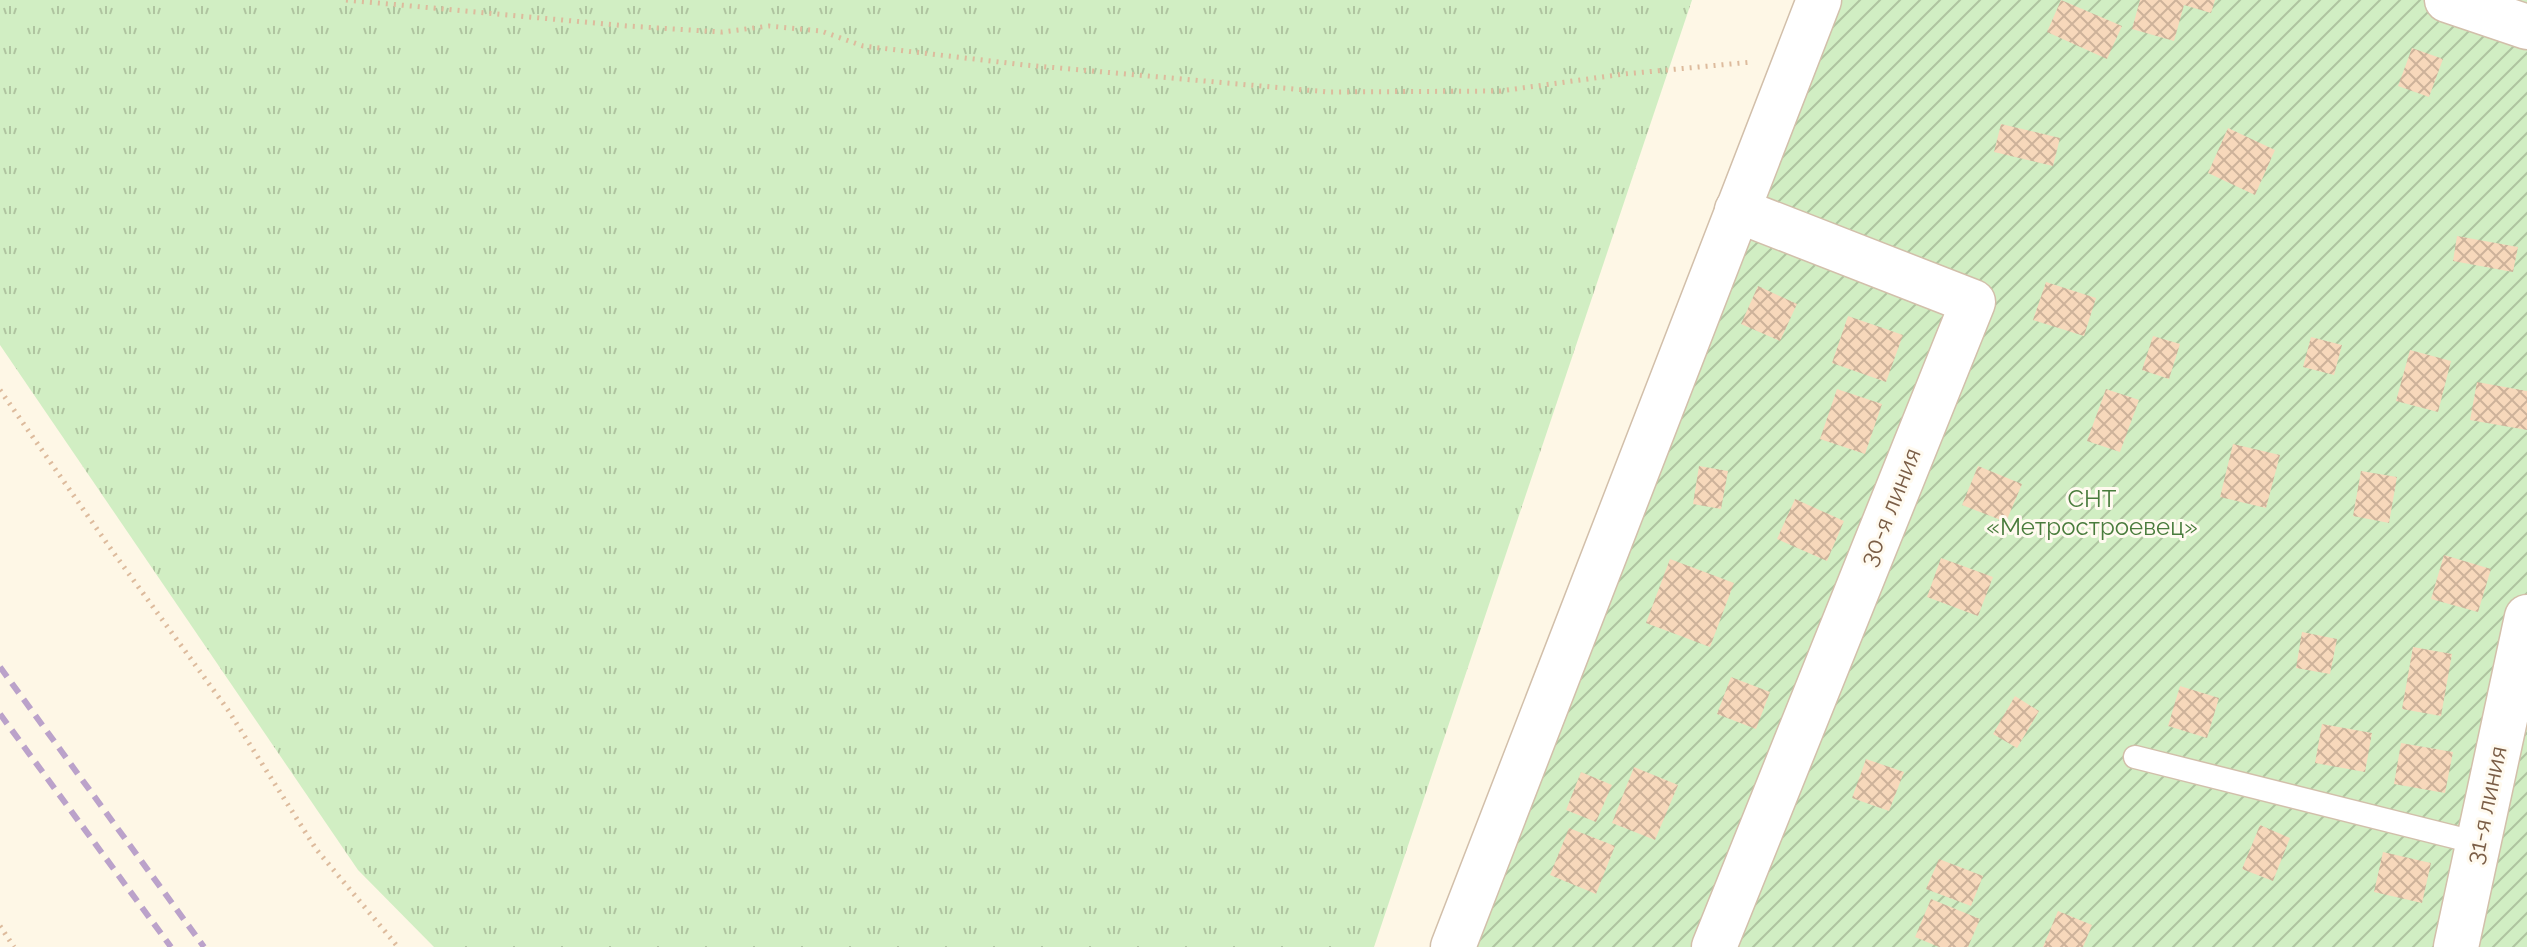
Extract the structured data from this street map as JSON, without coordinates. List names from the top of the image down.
{
  "streets": {
    "street": ["30-я линия", "31-я линия"]
  },
  "parks": ["СНТ «Метростроевец»"]
}
